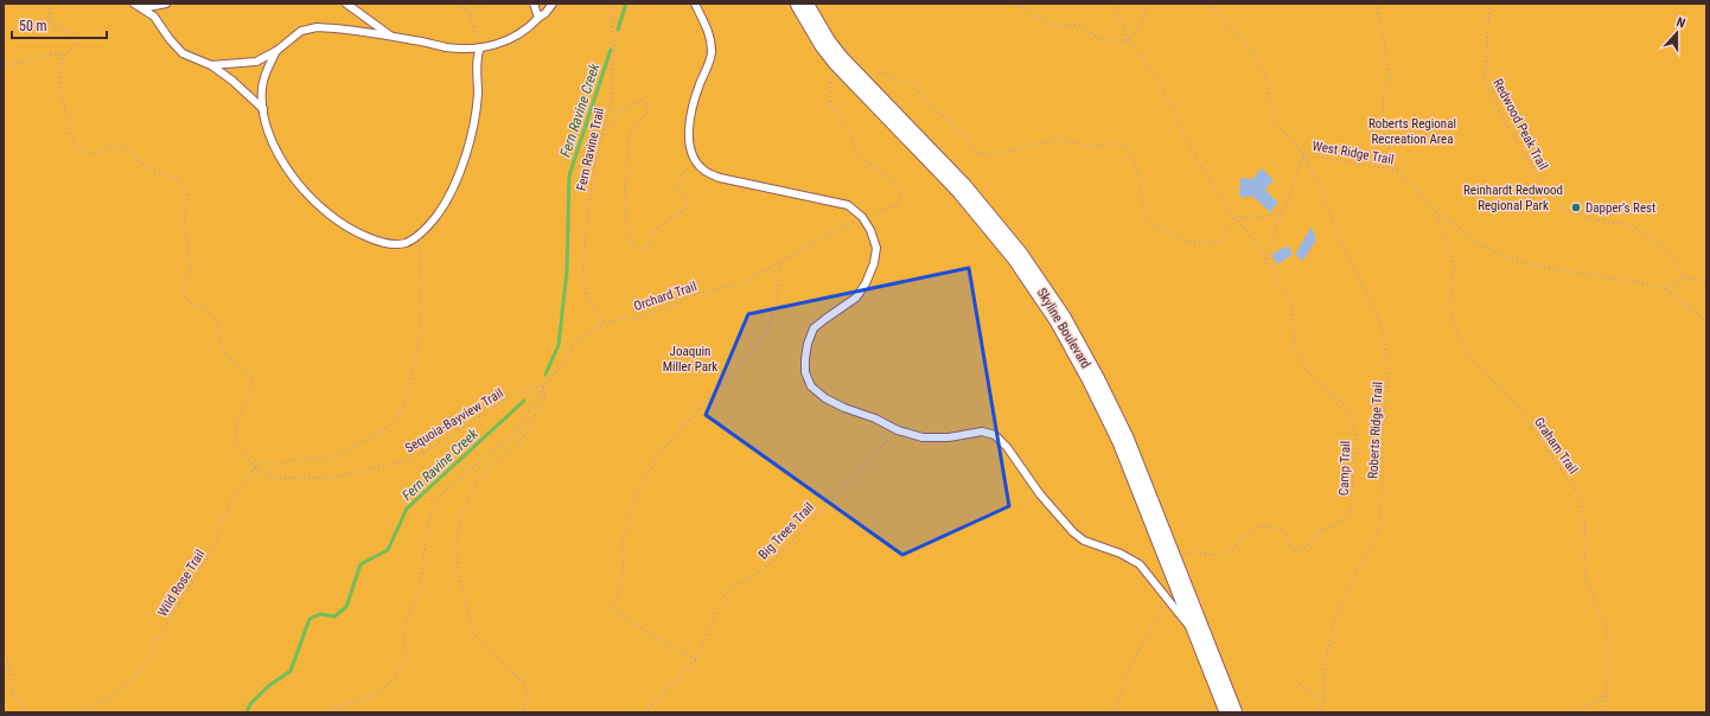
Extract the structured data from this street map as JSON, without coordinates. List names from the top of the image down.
{
  "streets": {
    "main road": ["Skyline Boulevard"],
    "path": [
      "Redwood Peak Trail",
      "Fern Ravine Trail",
      "West Ridge Trail",
      "Orchard Trail",
      "Sequoia-Bayview Trail",
      "Roberts Ridge Trail",
      "Graham Trail",
      "Camp Trail",
      "Big Trees Trail",
      "Wild Rose Trail"
    ]
  },
  "crossings": [
    ["Fern Ravine Trail", "Orchard Trail"],
    ["West Ridge Trail", "Roberts Ridge Trail"],
    ["West Ridge Trail", "Graham Trail"],
    ["Orchard Trail", "Skyline Boulevard"],
    ["Orchard Trail", "Sequoia-Bayview Trail"],
    ["Skyline Boulevard", "Camp Trail"],
    ["Sequoia-Bayview Trail", "Wild Rose Trail"]
  ],
  "water": ["Fern Ravine Creek"],
  "parks": ["Roberts Regional Recreation Area", "Reinhardt Redwood Regional Park", "Joaquin Miller Park"],
  "places": ["Dapper’s Rest"],
  "scale_bar": "50 m",
  "north": "top"
}
